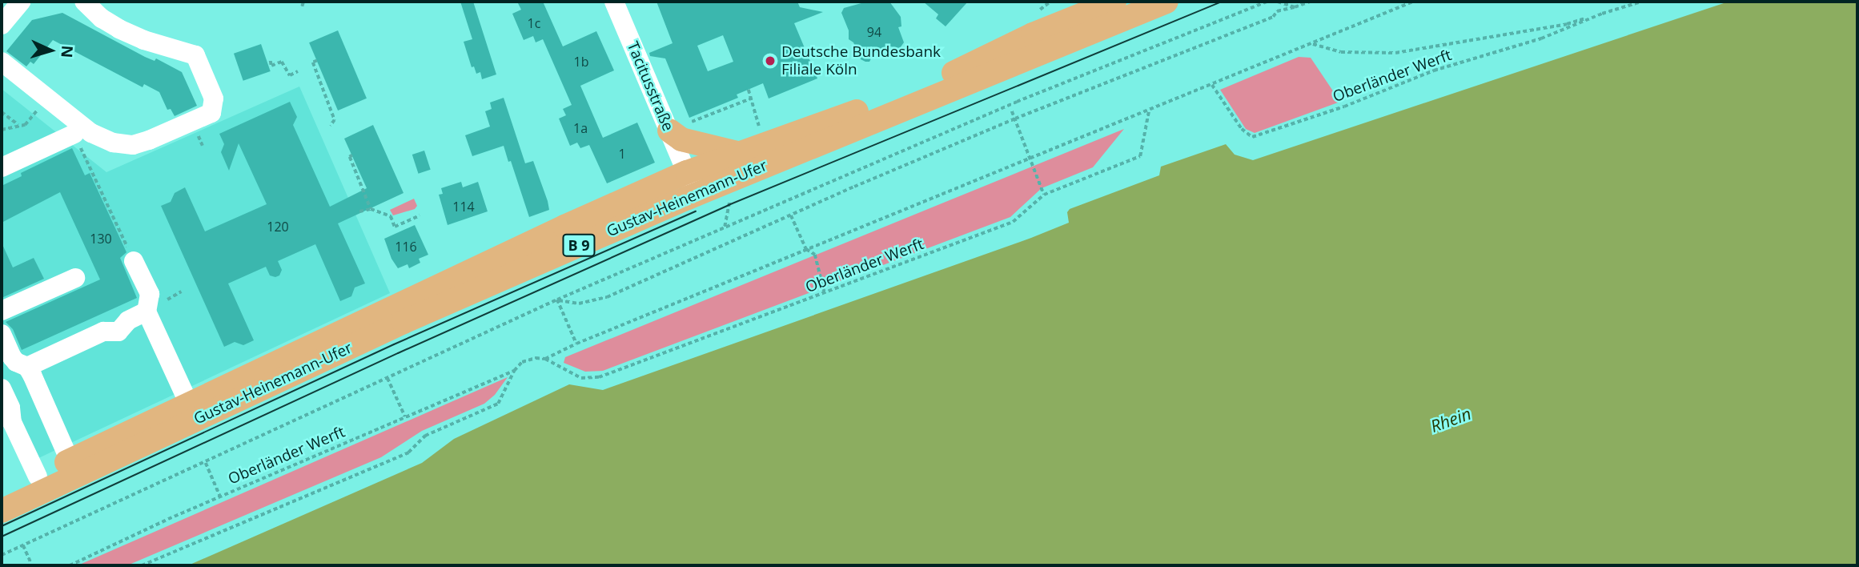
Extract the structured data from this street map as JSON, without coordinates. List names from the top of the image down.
{
  "streets": {
    "main road": ["Gustav-Heinemann-Ufer", "B 9"],
    "street": ["Tacitusstraße"],
    "path": ["Oberländer Werft"]
  },
  "crossings": [
    ["Tacitusstraße", "Gustav-Heinemann-Ufer"]
  ],
  "water": ["Rhein"],
  "places": ["Deutsche Bundesbank Filiale Köln"],
  "house_numbers": [
    "1c",
    "94",
    "1b",
    "1a",
    "1",
    "114",
    "120",
    "130",
    "116"
  ],
  "north": "right"
}
